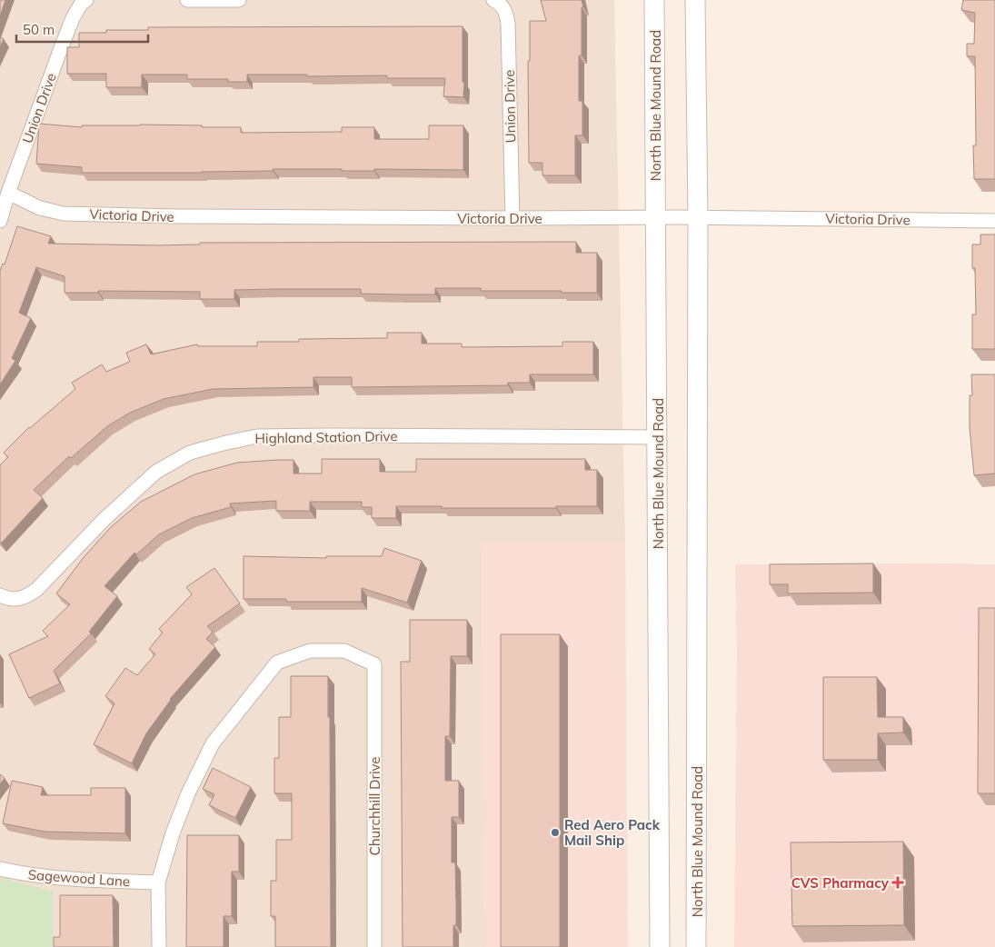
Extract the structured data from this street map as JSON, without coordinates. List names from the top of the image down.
{
  "streets": {
    "main road": ["North Blue Mound Road"],
    "street": [
      "Union Drive",
      "Victoria Drive",
      "Highland Station Drive",
      "Churchhill Drive",
      "Sagewood Lane"
    ]
  },
  "crossings": [
    ["North Blue Mound Road", "Victoria Drive"],
    ["North Blue Mound Road", "Highland Station Drive"],
    ["Union Drive", "Victoria Drive"],
    ["Churchhill Drive", "Sagewood Lane"]
  ],
  "places": {
    "other": ["Red Aero Pack Mail Ship"],
    "health": ["CVS Pharmacy"]
  },
  "scale_bar": "50 m"
}
